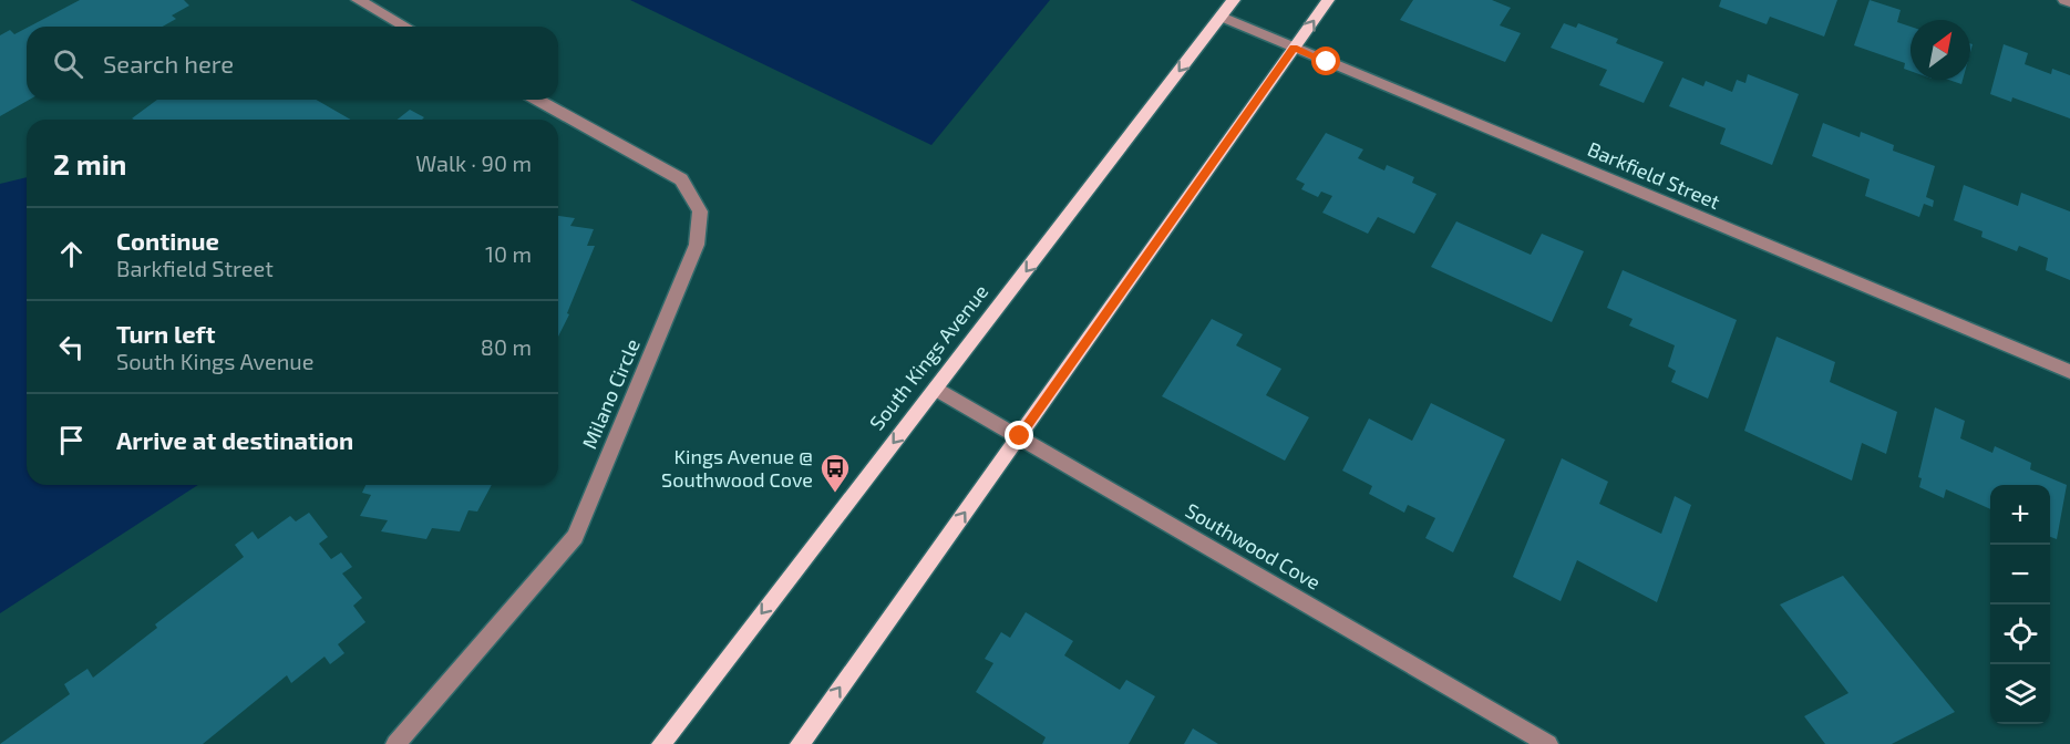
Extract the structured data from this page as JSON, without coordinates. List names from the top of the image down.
{
  "streets": {
    "main road": ["South Kings Avenue"],
    "street": ["Barkfield Street", "Milano Circle", "Southwood Cove"]
  },
  "crossings": [
    ["Barkfield Street", "South Kings Avenue"],
    ["South Kings Avenue", "Southwood Cove"]
  ],
  "places": {
    "bus stop": ["Kings Avenue @ Southwood Cove"]
  },
  "north": "top right",
  "page": {
    "search": "Search here",
    "heading": ["2 min", "Walk · 90 m"],
    "list": [
      ["Continue", "Barkfield Street", "10 m"],
      ["Turn left", "South Kings Avenue", "80 m"],
      "Arrive at destination"
    ],
    "map_buttons": ["+", "−"]
  }
}
